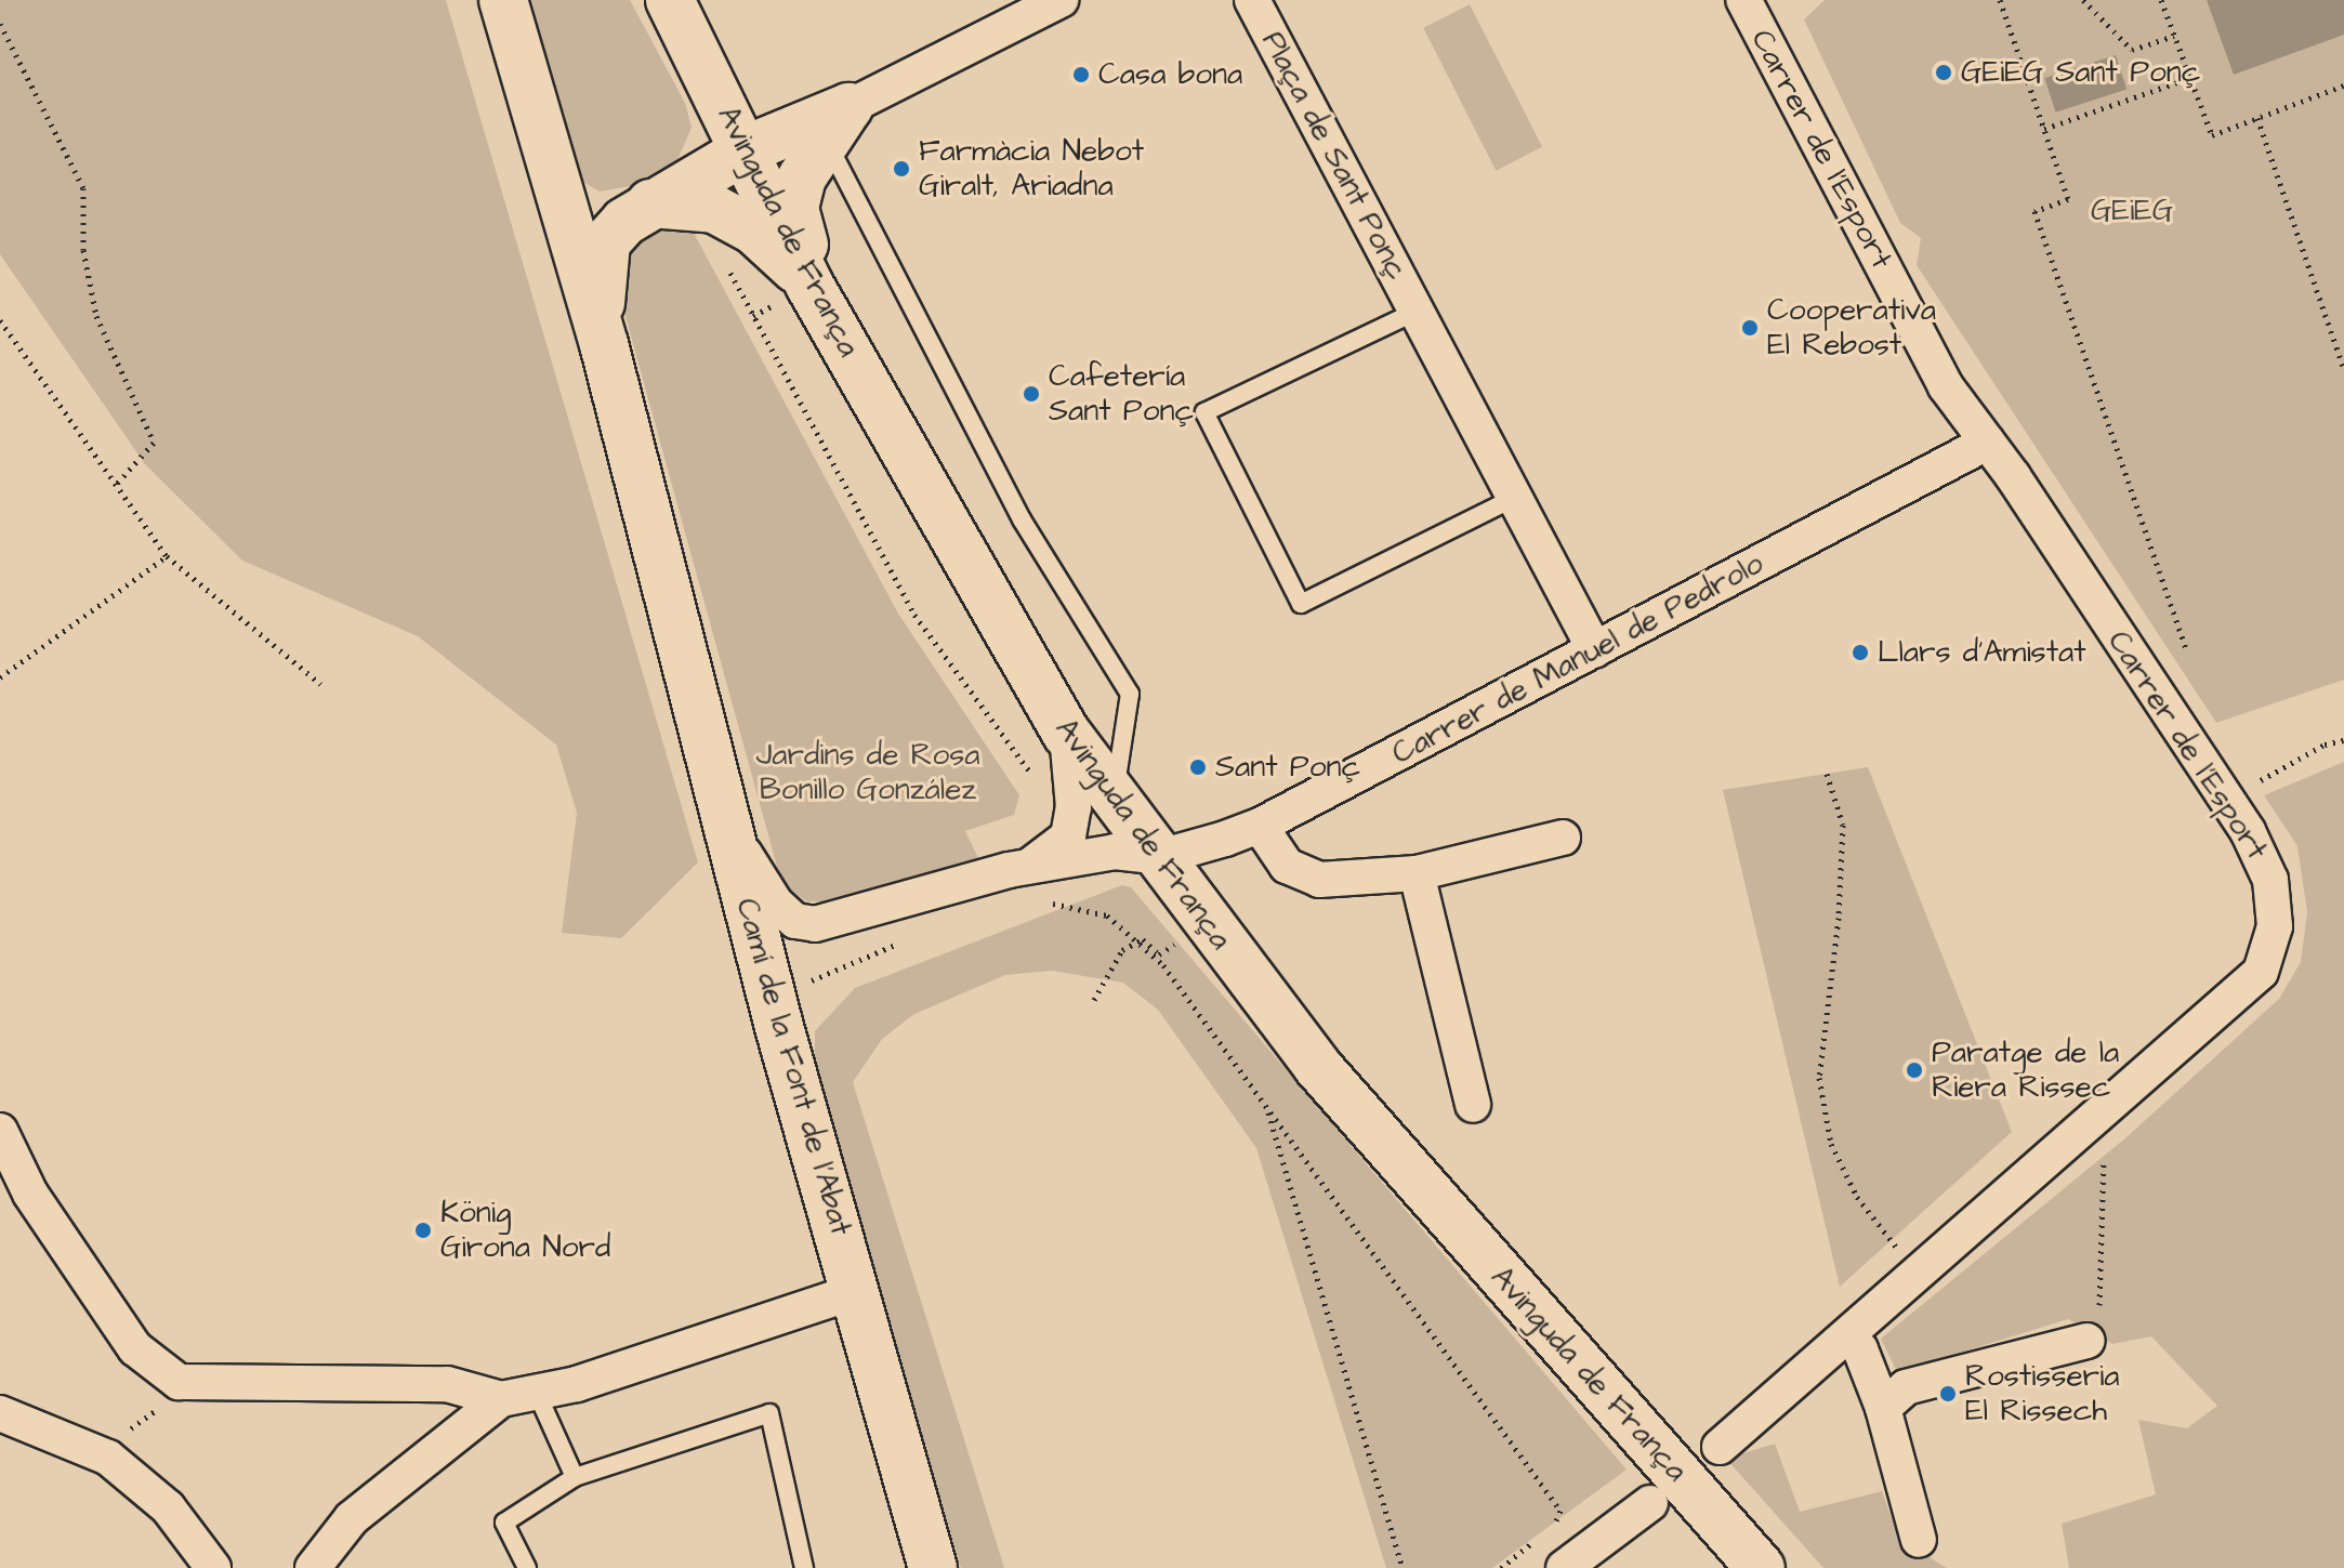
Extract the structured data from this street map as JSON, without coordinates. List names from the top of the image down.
{
  "streets": {
    "main road": ["Avinguda de França", "Camí de la Font de l'Abat"],
    "street": ["Carrer de l'Esport", "Plaça de Sant Ponç", "Carrer de Manuel de Pedrolo"]
  },
  "crossings": [
    ["Carrer de l'Esport", "Carrer de Manuel de Pedrolo"],
    ["Plaça de Sant Ponç", "Carrer de Manuel de Pedrolo"],
    ["Avinguda de França", "Carrer de Manuel de Pedrolo"],
    ["Avinguda de França", "Camí de la Font de l'Abat"],
    ["Carrer de Manuel de Pedrolo", "Camí de la Font de l'Abat"]
  ],
  "parks": ["GEiEG", "Jardins de Rosa Bonillo González"],
  "places": [
    "GEiEG Sant Ponç",
    "Casa bona",
    "Farmàcia Nebot Giralt, Ariadna",
    "Cooperativa El Rebost",
    "Cafetería Sant Ponç",
    "Llars d'Amistat",
    "Sant Ponç",
    "Paratge de la Riera Rissec",
    "König Girona Nord",
    "Rostisseria El Rissech"
  ]
}
